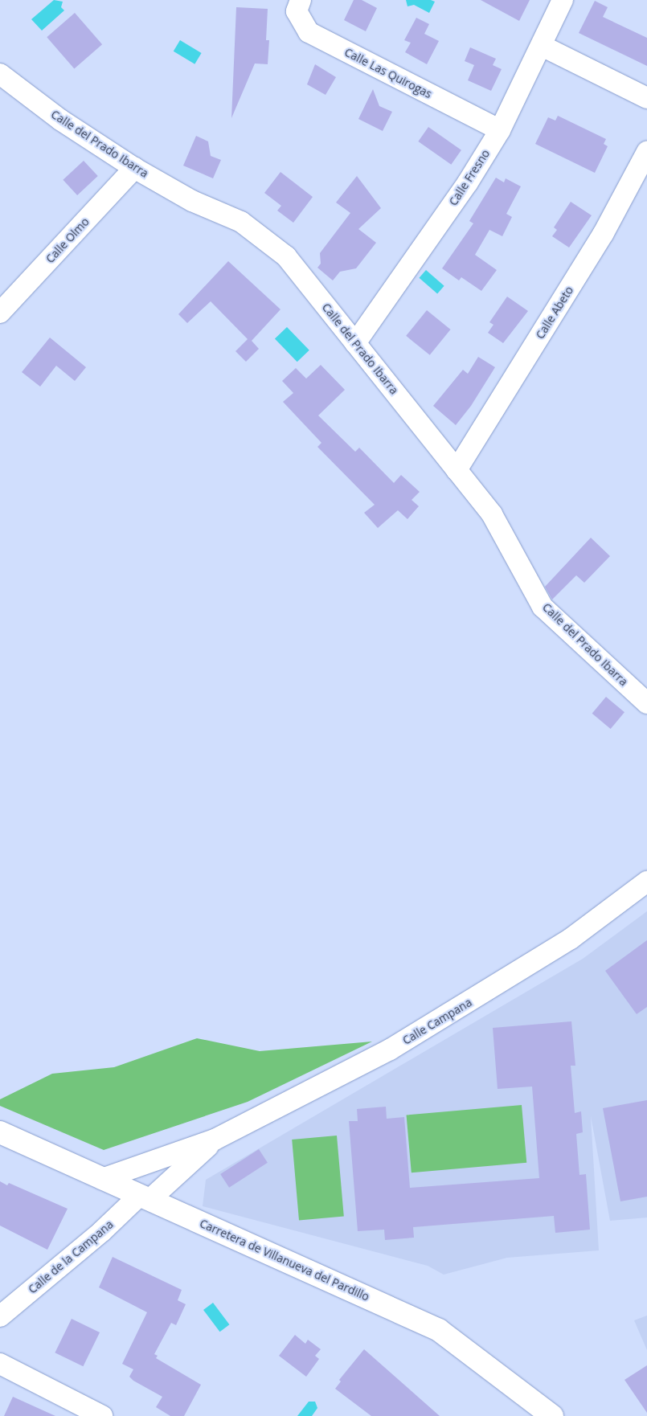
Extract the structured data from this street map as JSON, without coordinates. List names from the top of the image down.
{
  "streets": {
    "street": [
      "Calle Las Quirogas",
      "Calle del Prado Ibarra",
      "Calle Fresno",
      "Calle Olmo",
      "Calle Abeto",
      "Calle Campana",
      "Calle de la Campana",
      "Carretera de Villanueva del Pardillo"
    ]
  },
  "crossings": [
    ["Calle Las Quirogas", "Calle Fresno"],
    ["Calle del Prado Ibarra", "Calle Fresno"],
    ["Calle del Prado Ibarra", "Calle Olmo"],
    ["Calle del Prado Ibarra", "Calle Abeto"],
    ["Calle Campana", "Calle de la Campana"],
    ["Calle de la Campana", "Carretera de Villanueva del Pardillo"]
  ]
}
